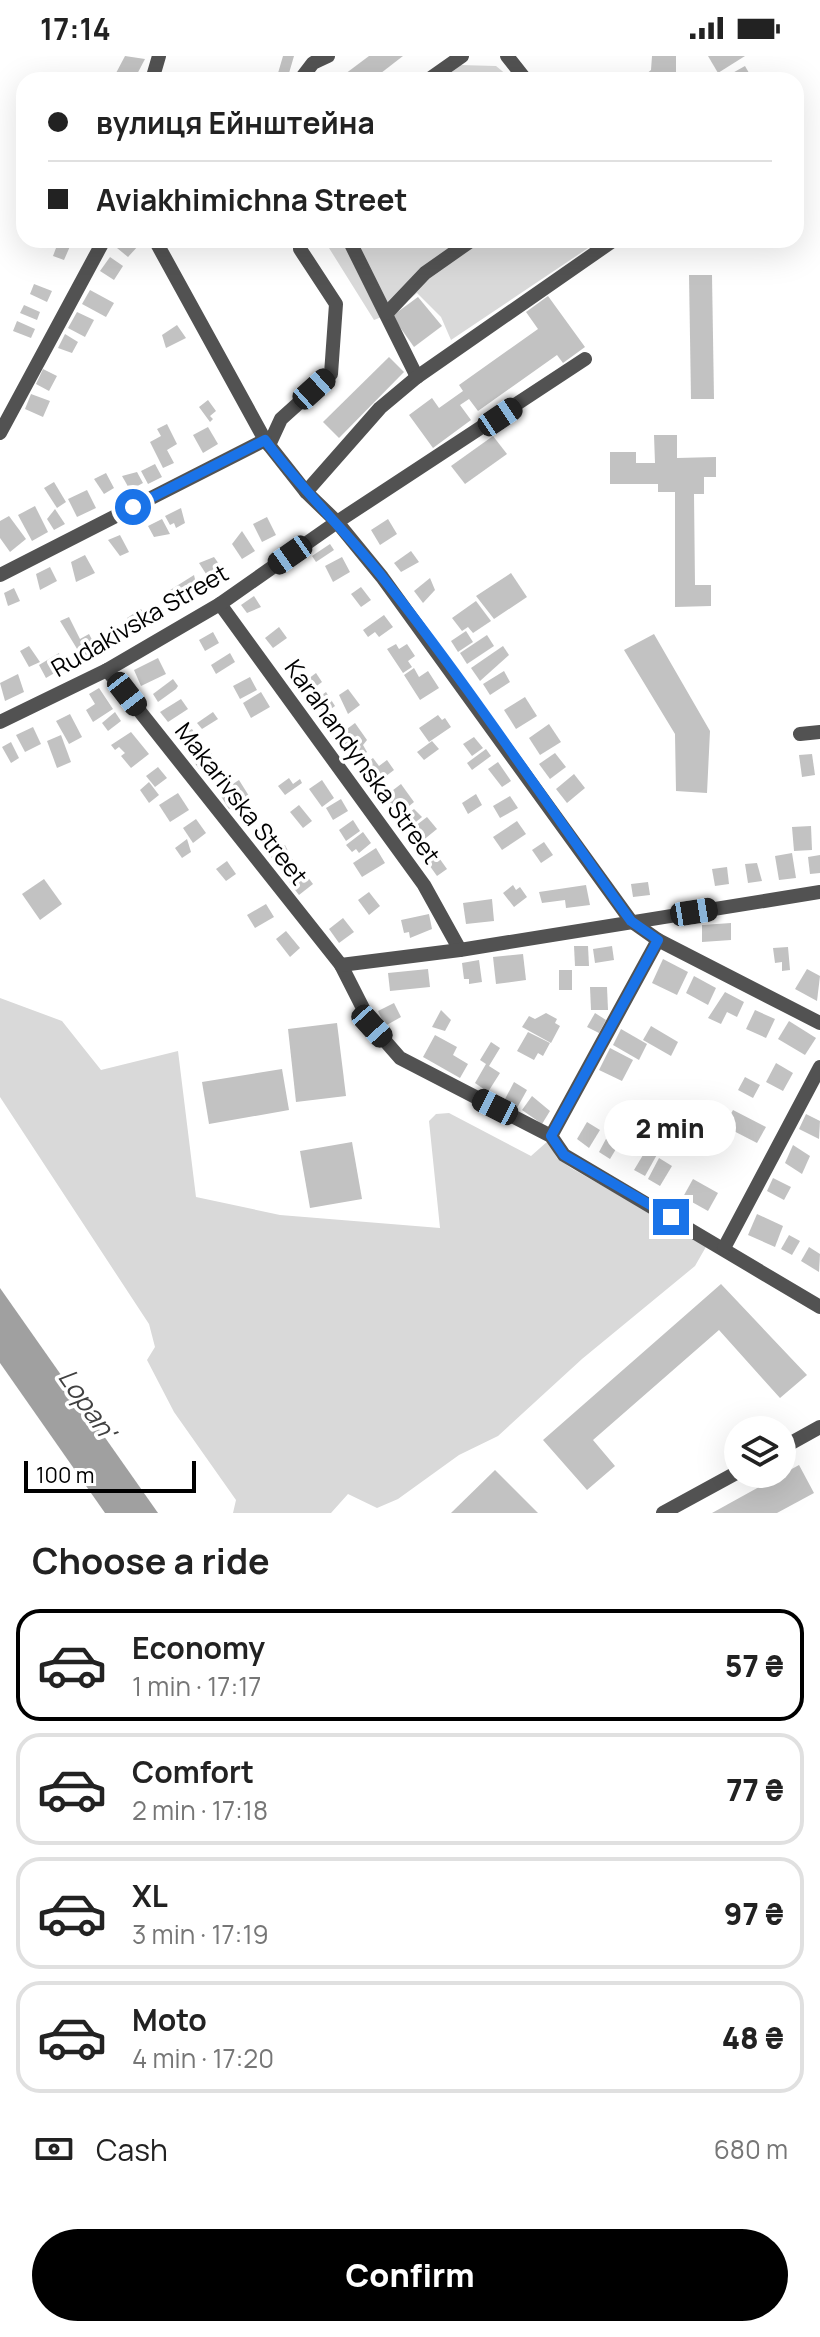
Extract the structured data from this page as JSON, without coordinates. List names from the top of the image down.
{
  "streets": {
    "street": ["Rudakivska Street", "Karahandynska Street", "Makarivska Street"]
  },
  "crossings": [
    ["Rudakivska Street", "Karahandynska Street"],
    ["Rudakivska Street", "Makarivska Street"]
  ],
  "water": ["Lopan'"],
  "scale_bar": "100 m",
  "page": {
    "status": "17:14",
    "banner": ["вулиця Ейнштейна", "Aviakhimichna Street"],
    "bubble": "2 min",
    "scale": "100 m",
    "heading": "Choose a ride",
    "list": [
      {
        "name": "Economy",
        "note": "1 min · 17:17",
        "value": "57 ₴"
      },
      {
        "name": "Comfort",
        "note": "2 min · 17:18",
        "value": "77 ₴"
      },
      {
        "name": "XL",
        "note": "3 min · 17:19",
        "value": "97 ₴"
      },
      {
        "name": "Moto",
        "note": "4 min · 17:20",
        "value": "48 ₴"
      }
    ],
    "pay": ["Cash", "680 m"],
    "buttons": "Confirm"
  }
}
